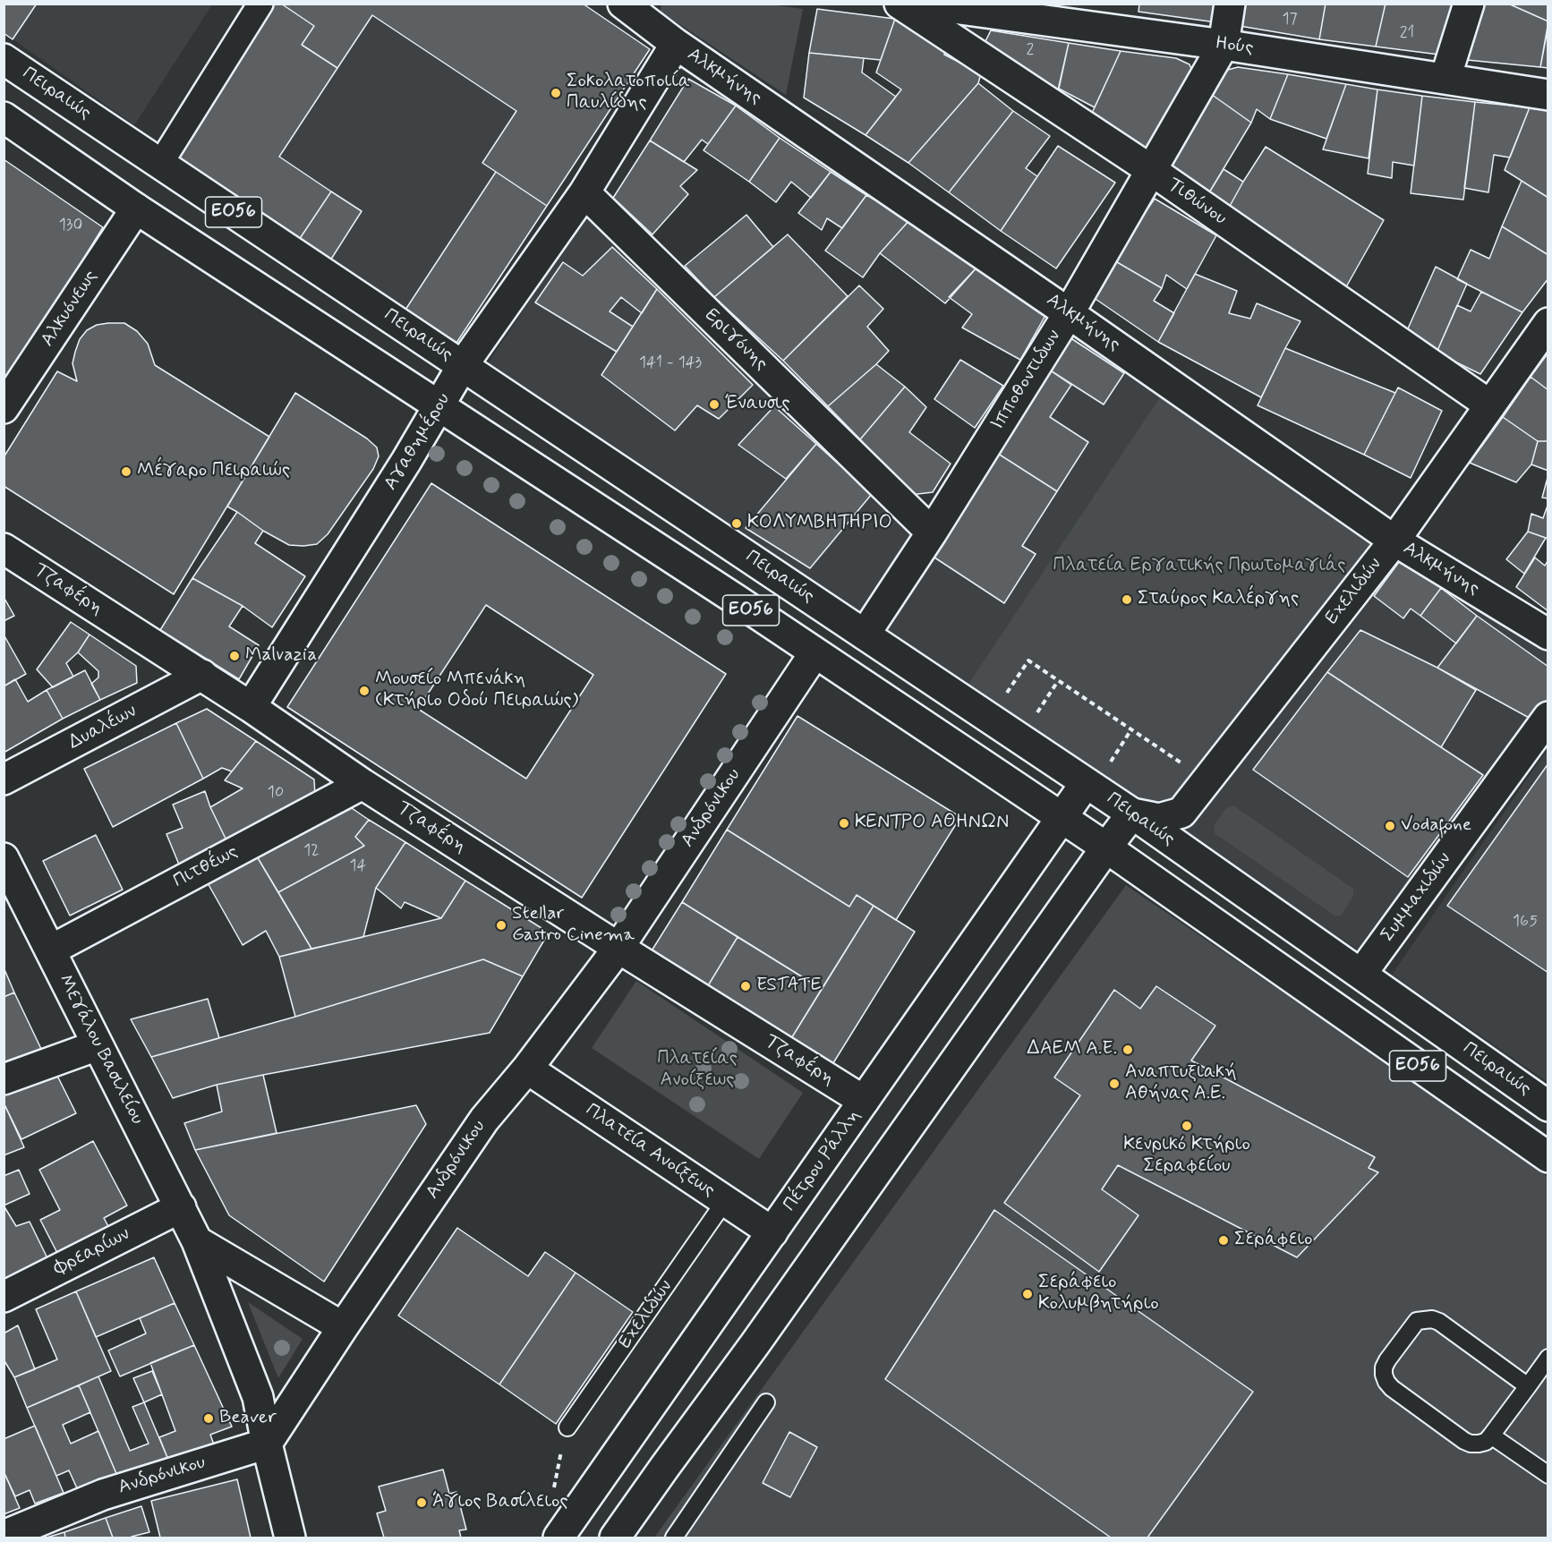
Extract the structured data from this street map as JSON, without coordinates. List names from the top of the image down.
{
  "streets": {
    "street": [
      "Ηούς",
      "Αλκμήνης",
      "Πειραιώς",
      "Τιθώνου",
      "ΕΟ56",
      "Αλκυόνεως",
      "Εριγόνης",
      "Ιπποθοντιδων",
      "Αγαθημέρου",
      "Τζαφέρη",
      "Εχελιδών",
      "Δυαλέων",
      "Ανδρόνικου",
      "Πιτθέως",
      "Συμμαχιδών",
      "Μεγάλου Βασιλείου",
      "Πλατεία Ανοίξεως",
      "Πέτρου Ράλλη",
      "Φρεαρίων"
    ]
  },
  "crossings": [
    ["Ηούς", "Ιπποθοντιδων"],
    ["Αλκμήνης", "Ιπποθοντιδων"],
    ["Αλκμήνης", "Αγαθημέρου"],
    ["Αλκμήνης", "Εχελιδών"],
    ["Πειραιώς", "Ιπποθοντιδων"],
    ["Πειραιώς", "Αγαθημέρου"],
    ["Πειραιώς", "Εχελιδών"],
    ["Πειραιώς", "Συμμαχιδών"],
    ["Πειραιώς", "Πέτρου Ράλλη"],
    ["Τιθώνου", "Ιπποθοντιδων"],
    ["Τιθώνου", "Εχελιδών"],
    ["ΕΟ56", "Αλκυόνεως"],
    ["ΕΟ56", "Αγαθημέρου"],
    ["ΕΟ56", "Ανδρόνικου"],
    ["ΕΟ56", "Πέτρου Ράλλη"],
    ["Εριγόνης", "Ιπποθοντιδων"],
    ["Εριγόνης", "Αγαθημέρου"],
    ["Αγαθημέρου", "Τζαφέρη"],
    ["Τζαφέρη", "Δυαλέων"],
    ["Τζαφέρη", "Ανδρόνικου"],
    ["Τζαφέρη", "Πιτθέως"],
    ["Τζαφέρη", "Πέτρου Ράλλη"],
    ["Εχελιδών", "Πλατεία Ανοίξεως"],
    ["Ανδρόνικου", "Μεγάλου Βασιλείου"],
    ["Ανδρόνικου", "Πλατεία Ανοίξεως"],
    ["Πιτθέως", "Μεγάλου Βασιλείου"],
    ["Μεγάλου Βασιλείου", "Φρεαρίων"],
    ["Πλατεία Ανοίξεως", "Πέτρου Ράλλη"]
  ],
  "parks": ["Πλατεία Εργατικής Πρωτομαγιάς", "Πλατείας Ανοίξεως"],
  "places": [
    "Σοκολατοποιία Παυλίδης",
    "Έναυσις",
    "Μέγαρο Πειραιώς",
    "ΚΟΛΥΜΒΗΤΗΡΙΟ",
    "Σταύρος Καλέργης",
    "Malvazia",
    "Μουσείο Μπενάκη (Κτήριο Οδού Πειραιώς)",
    "ΚΕΝΤΡΟ ΑΘΗΝΩΝ",
    "Vodafone",
    "Stellar Gastro Cinema",
    "ESTATE",
    "ΔΑΕΜ A.E.",
    "Αναπτυξιακή Αθήνας Α.Ε.",
    "Κενρικό Κτήριο Σεραφείου",
    "Σεράφειο",
    "Σεράφειο Κολυμβητήριο",
    "Beaver",
    "Άγιος Βασίλειος"
  ],
  "house_numbers": [
    "17",
    "21",
    "2",
    "130",
    "141 - 143",
    "10",
    "12",
    "14",
    "165"
  ]
}
